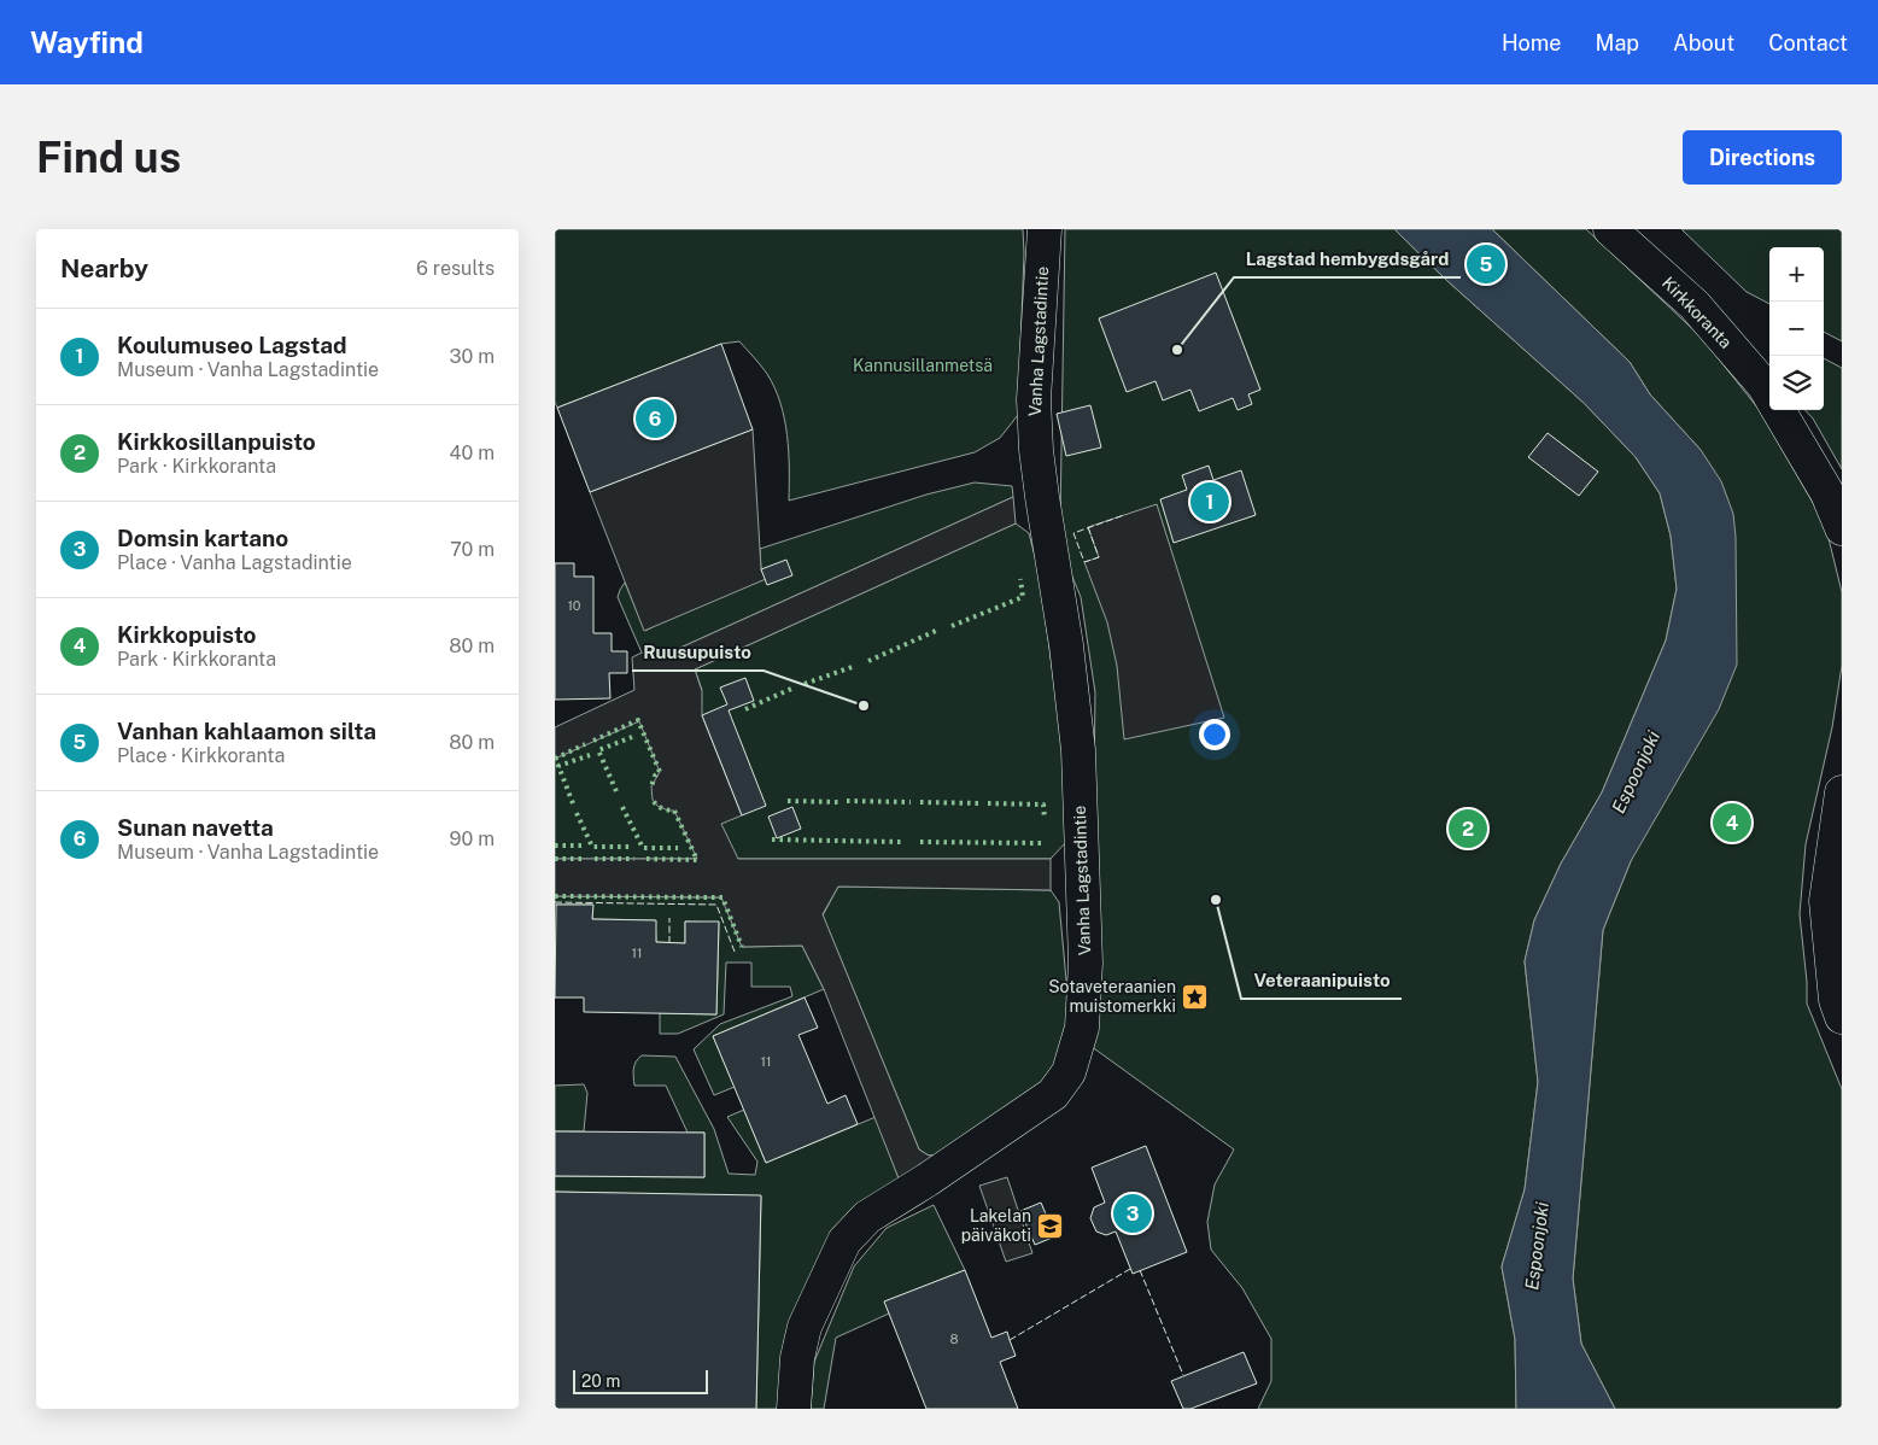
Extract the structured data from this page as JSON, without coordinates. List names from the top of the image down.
{
  "streets": {
    "street": ["Kirkkoranta", "Vanha Lagstadintie"]
  },
  "water": ["Espoonjoki"],
  "parks": ["Kannusillanmetsä"],
  "places": {
    "other": ["Lagstad hembygdsgård", "Ruusupuisto", "Veteraanipuisto"],
    "place": ["Sotaveteraanien muistomerkki"],
    "school or university": ["Lakelan päiväkoti"]
  },
  "house_numbers": [
    "10",
    "11",
    "11",
    "8"
  ],
  "scale_bar": "20 m",
  "page": {
    "header": "Wayfind",
    "nav": [
      "Home",
      "Map",
      "About",
      "Contact"
    ],
    "buttons": "Directions",
    "title": "Find us",
    "heading": ["Nearby", "6 results"],
    "pins": [
      "5",
      "6",
      "1",
      "4",
      "2",
      "3"
    ],
    "map_buttons": ["+", "−"],
    "list": [
      {
        "mark": "1",
        "name": "Koulumuseo Lagstad",
        "note": "Museum · Vanha Lagstadintie",
        "value": "30 m"
      },
      {
        "mark": "2",
        "name": "Kirkkosillanpuisto",
        "note": "Park · Kirkkoranta",
        "value": "40 m"
      },
      {
        "mark": "3",
        "name": "Domsin kartano",
        "note": "Place · Vanha Lagstadintie",
        "value": "70 m"
      },
      {
        "mark": "4",
        "name": "Kirkkopuisto",
        "note": "Park · Kirkkoranta",
        "value": "80 m"
      },
      {
        "mark": "5",
        "name": "Vanhan kahlaamon silta",
        "note": "Place · Kirkkoranta",
        "value": "80 m"
      },
      {
        "mark": "6",
        "name": "Sunan navetta",
        "note": "Museum · Vanha Lagstadintie",
        "value": "90 m"
      }
    ],
    "scale": "20 m"
  }
}
